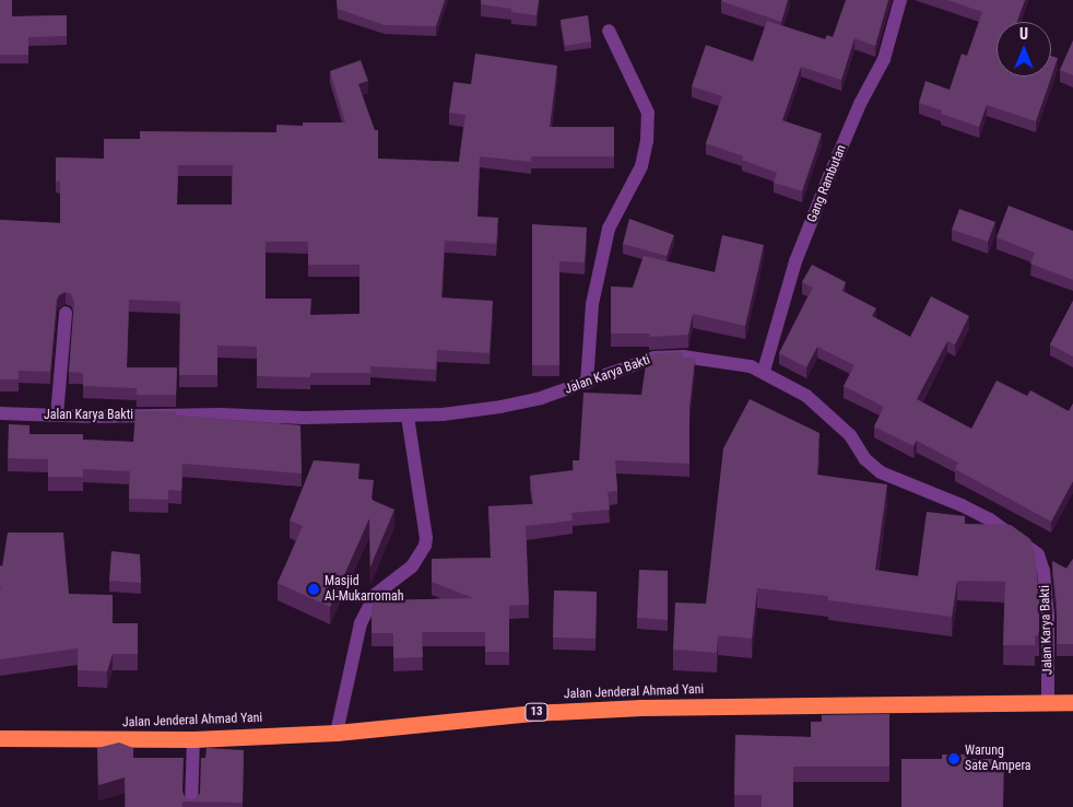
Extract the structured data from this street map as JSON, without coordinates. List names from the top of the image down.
{
  "streets": {
    "highway": ["Jalan Jenderal Ahmad Yani", "13"],
    "street": ["Gang Rambutan", "Jalan Karya Bakti"]
  },
  "crossings": [
    ["Gang Rambutan", "Jalan Karya Bakti"],
    ["Jalan Karya Bakti", "Jalan Jenderal Ahmad Yani"]
  ],
  "places": ["Masjid Al-Mukarromah", "Warung Sate Ampera"],
  "north": "top"
}
